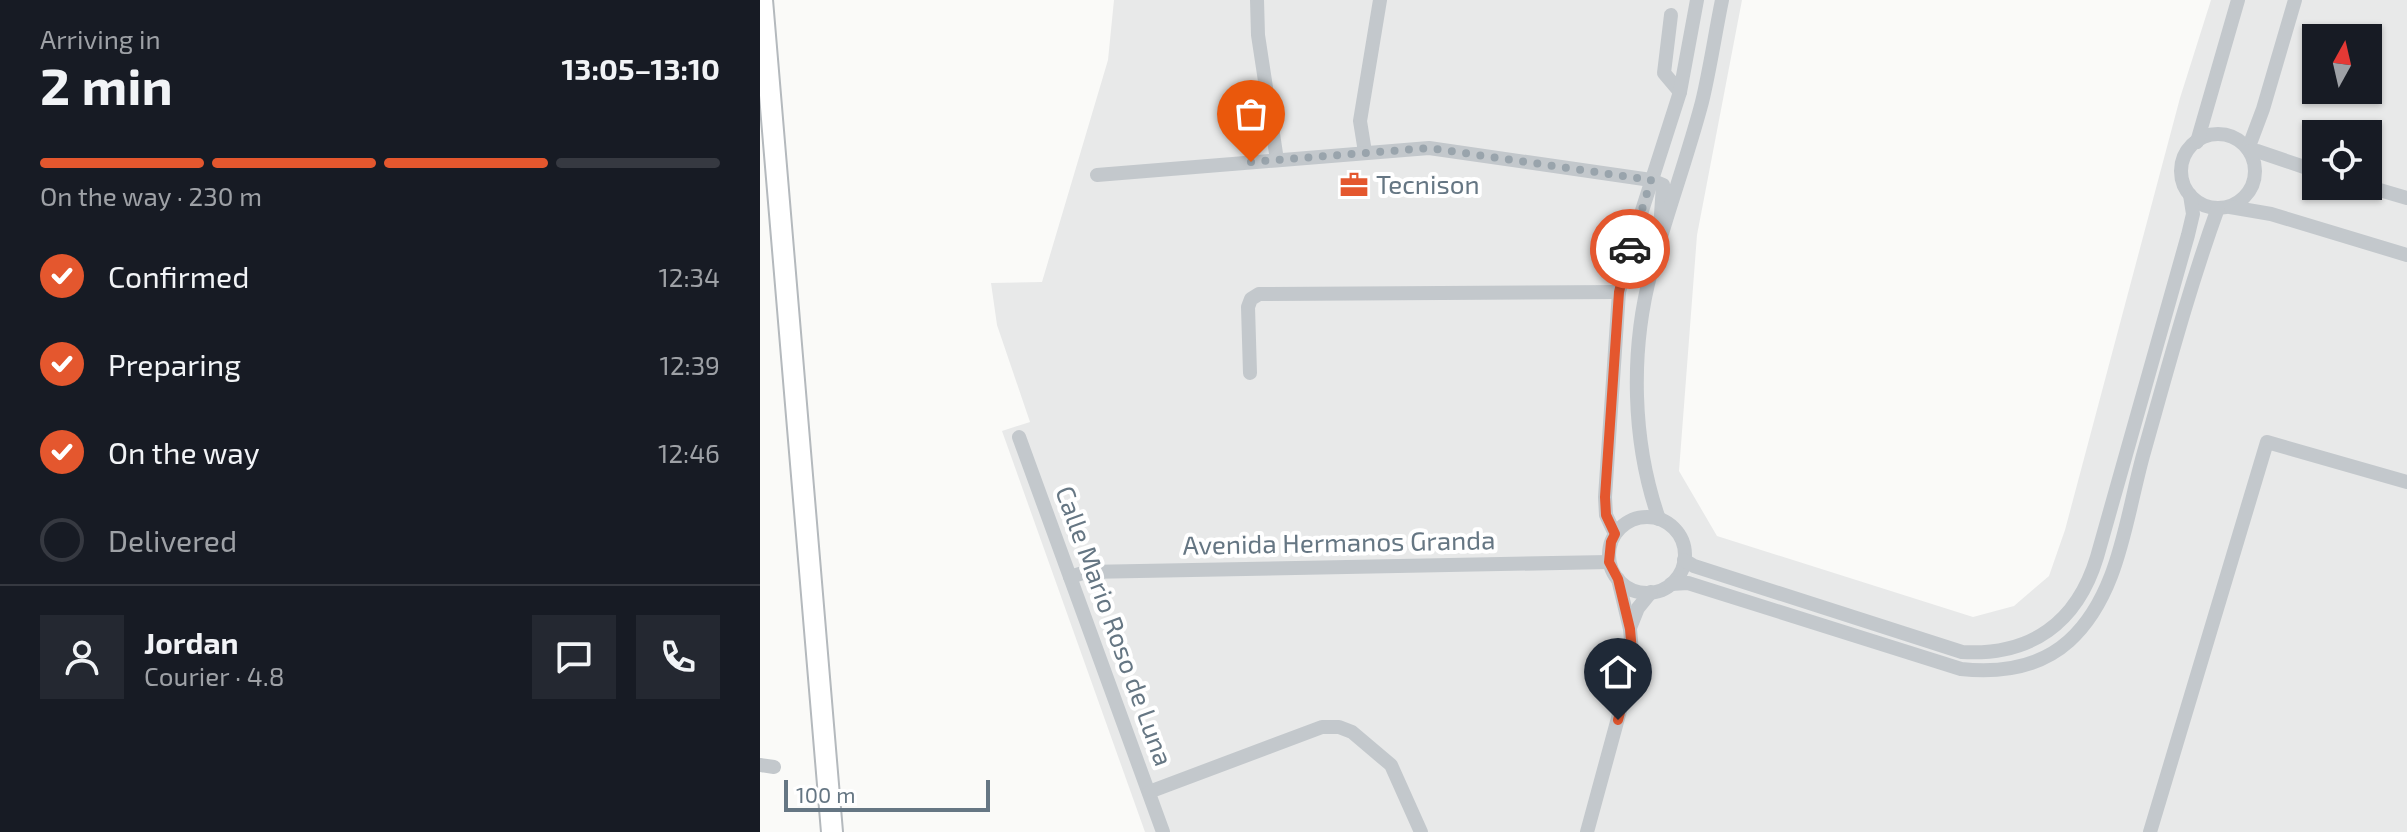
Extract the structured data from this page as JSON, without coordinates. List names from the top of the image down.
{
  "streets": {
    "street": ["Avenida Hermanos Granda", "Calle Mario Roso de Luna"]
  },
  "crossings": [
    ["Avenida Hermanos Granda", "Calle Mario Roso de Luna"]
  ],
  "places": {
    "office": ["Tecnison"]
  },
  "scale_bar": "100 m",
  "north": "top",
  "page": {
    "heading": ["2 min", "Arriving in", "13:05–13:10"],
    "panel": ["Jordan", "Courier · 4.8"],
    "bar": "On the way · 230 m",
    "list": [
      ["Confirmed", "12:34"],
      ["Preparing", "12:39"],
      ["On the way", "12:46"],
      "Delivered"
    ],
    "scale": "100 m"
  }
}
